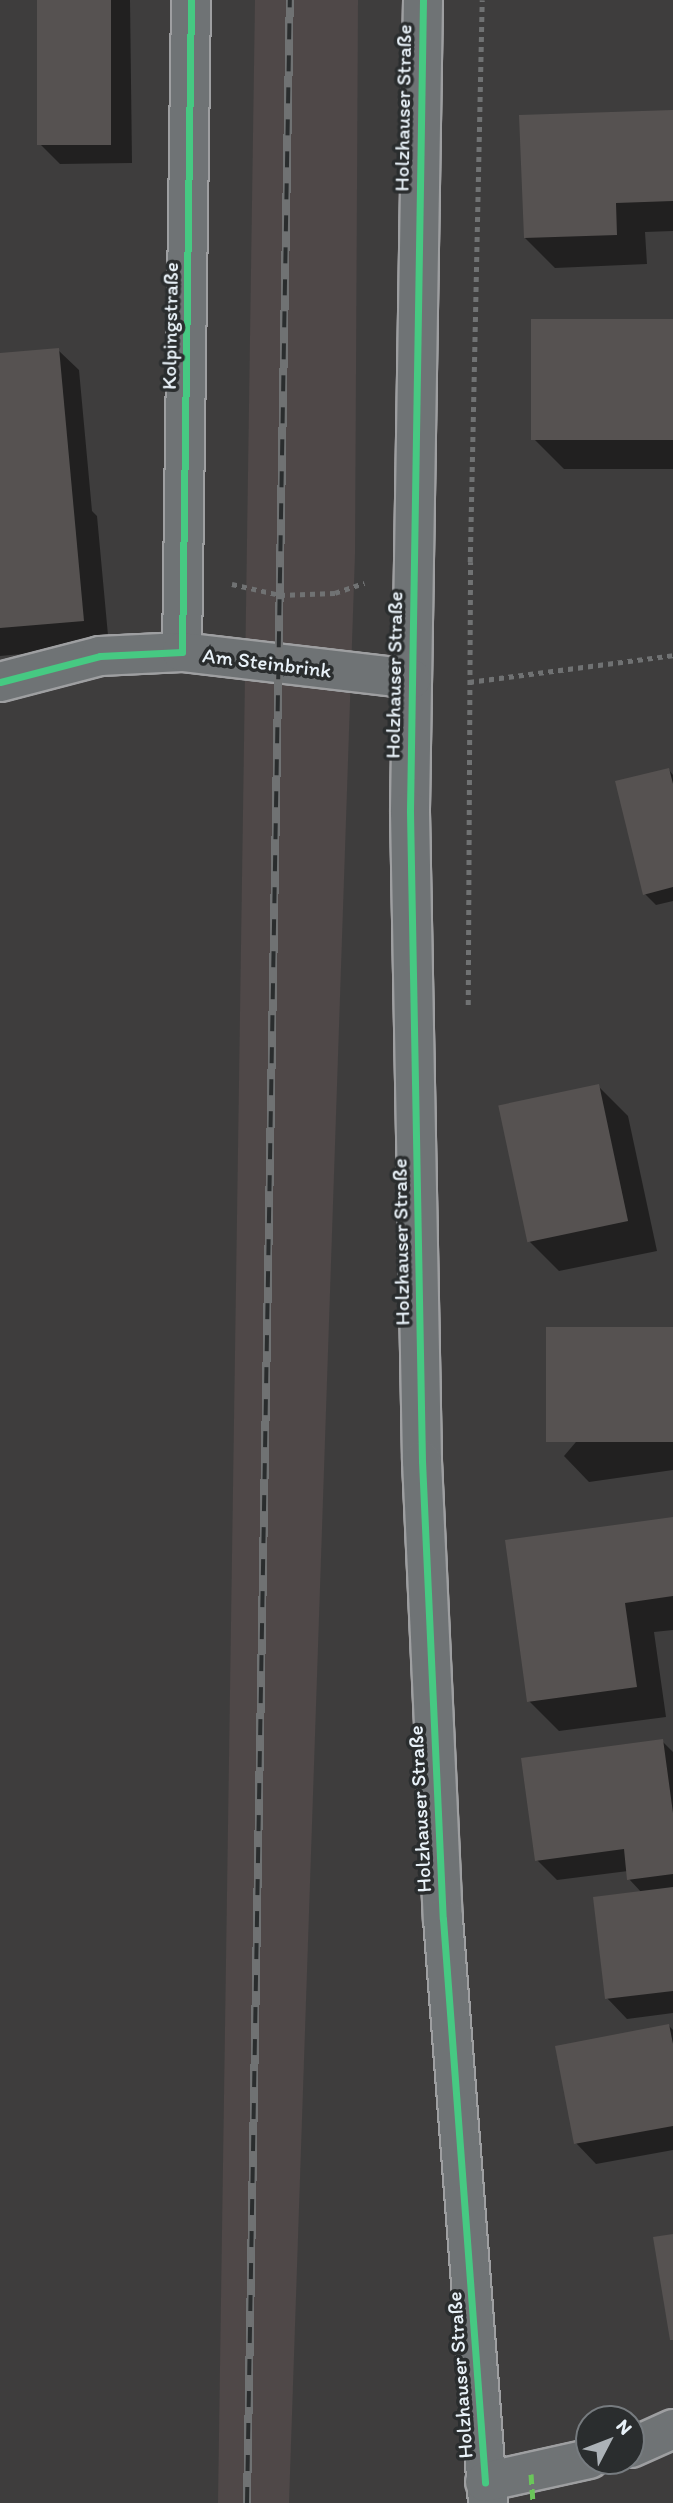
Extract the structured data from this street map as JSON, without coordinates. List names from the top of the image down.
{
  "streets": {
    "street": ["Holzhauser Straße", "Kolpingstraße", "Am Steinbrink"]
  },
  "crossings": [
    ["Holzhauser Straße", "Am Steinbrink"],
    ["Kolpingstraße", "Am Steinbrink"]
  ],
  "north": "top right"
}
